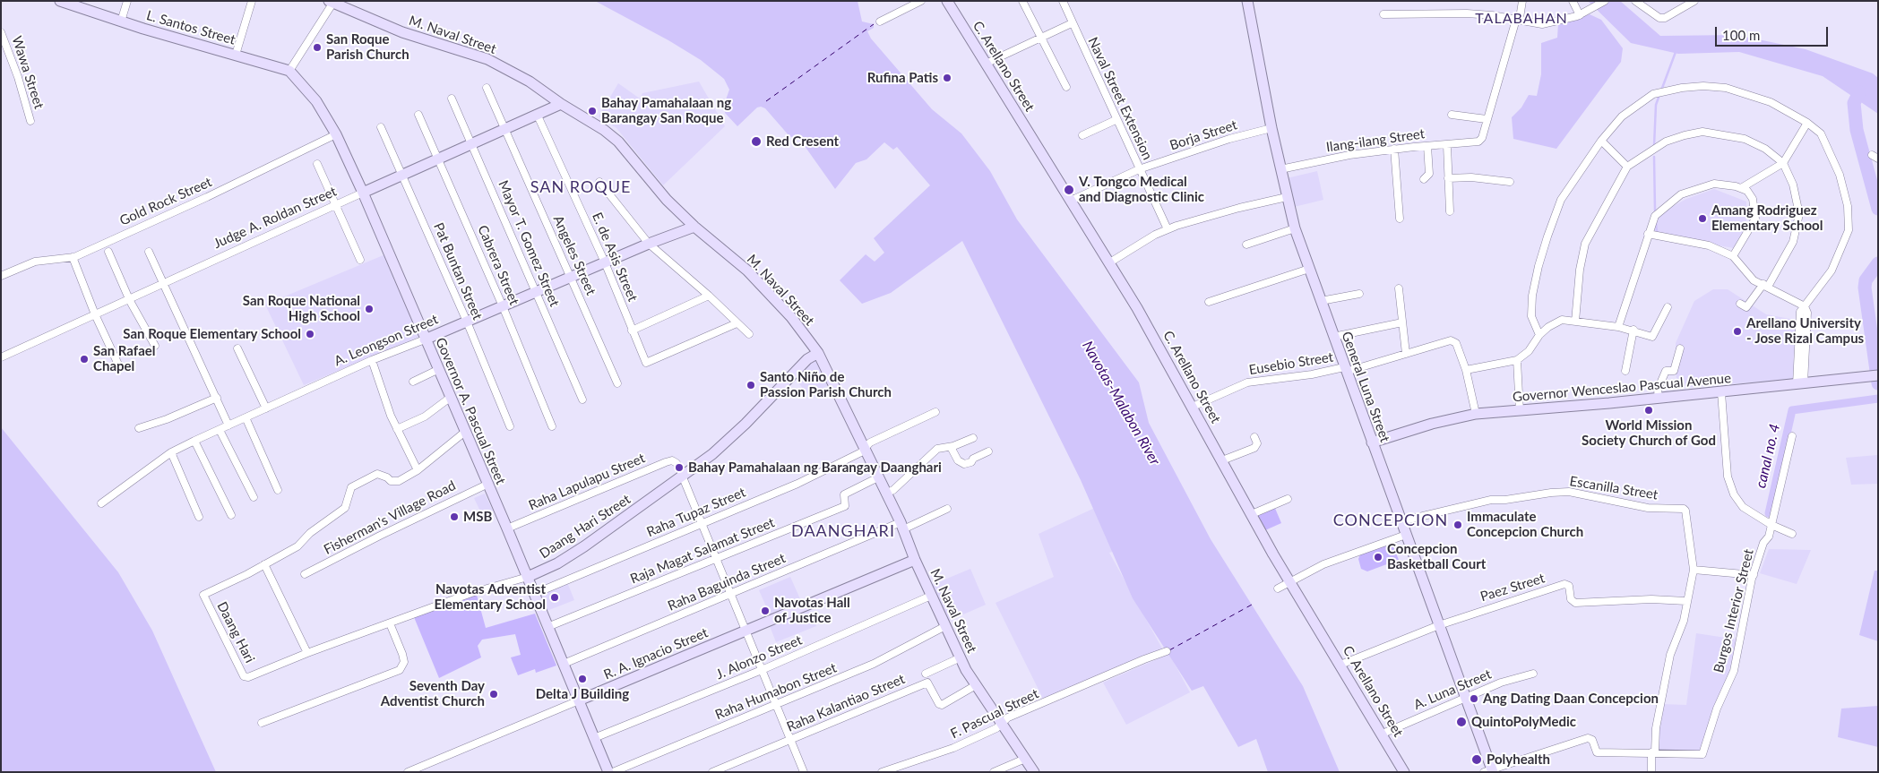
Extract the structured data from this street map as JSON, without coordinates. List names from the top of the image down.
{
  "streets": {
    "main road": [
      "L. Santos Street",
      "M. Naval Street",
      "C. Arellano Street",
      "Judge A. Roldan Street",
      "A. Leongson Street",
      "General Luna Street",
      "Governor Wenceslao Pascual Avenue",
      "Governor A. Pascual Street",
      "Daang Hari Street",
      "R. A. Ignacio Street"
    ],
    "street": [
      "Wawa Street",
      "Naval Street Extension",
      "Borja Street",
      "Ilang-ilang Street",
      "Gold Rock Street",
      "Mayor T. Gomez Street",
      "Angeles Street",
      "E. de Asis Street",
      "Cabrera Street",
      "Pat Buntan Street",
      "Eusebio Street",
      "Raha Lapulapu Street",
      "Escanilla Street",
      "Raha Tupaz Street",
      "Fisherman's Village Road",
      "Raja Magat Salamat Street",
      "Raha Baguinda Street",
      "Paez Street",
      "Burgos Interior Street",
      "Daang Hari",
      "J. Alonzo Street",
      "A. Luna Street",
      "Raha Humabon Street",
      "Raha Kalantiao Street",
      "F. Pascual Street"
    ]
  },
  "crossings": [
    ["L. Santos Street", "Governor A. Pascual Street"],
    ["M. Naval Street", "Judge A. Roldan Street"],
    ["M. Naval Street", "A. Leongson Street"],
    ["M. Naval Street", "Raha Tupaz Street"],
    ["M. Naval Street", "Daang Hari Street"],
    ["M. Naval Street", "Raja Magat Salamat Street"],
    ["M. Naval Street", "Raha Baguinda Street"],
    ["M. Naval Street", "R. A. Ignacio Street"],
    ["M. Naval Street", "J. Alonzo Street"],
    ["M. Naval Street", "Raha Humabon Street"],
    ["M. Naval Street", "Raha Kalantiao Street"],
    ["M. Naval Street", "F. Pascual Street"],
    ["C. Arellano Street", "Borja Street"],
    ["C. Arellano Street", "Eusebio Street"],
    ["C. Arellano Street", "Paez Street"],
    ["C. Arellano Street", "A. Luna Street"],
    ["Naval Street Extension", "Borja Street"],
    ["Borja Street", "General Luna Street"],
    ["Ilang-ilang Street", "General Luna Street"],
    ["Gold Rock Street", "Governor A. Pascual Street"],
    ["Judge A. Roldan Street", "Mayor T. Gomez Street"],
    ["Judge A. Roldan Street", "Angeles Street"],
    ["Judge A. Roldan Street", "E. de Asis Street"],
    ["Judge A. Roldan Street", "Cabrera Street"],
    ["Judge A. Roldan Street", "Pat Buntan Street"],
    ["Judge A. Roldan Street", "Governor A. Pascual Street"],
    ["Mayor T. Gomez Street", "A. Leongson Street"],
    ["Angeles Street", "A. Leongson Street"],
    ["E. de Asis Street", "A. Leongson Street"],
    ["Cabrera Street", "A. Leongson Street"],
    ["Pat Buntan Street", "A. Leongson Street"],
    ["A. Leongson Street", "Governor A. Pascual Street"],
    ["Eusebio Street", "General Luna Street"],
    ["Eusebio Street", "Governor Wenceslao Pascual Avenue"],
    ["General Luna Street", "Governor Wenceslao Pascual Avenue"],
    ["General Luna Street", "Escanilla Street"],
    ["General Luna Street", "Paez Street"],
    ["General Luna Street", "A. Luna Street"],
    ["Governor A. Pascual Street", "Raha Lapulapu Street"],
    ["Governor A. Pascual Street", "Raha Tupaz Street"],
    ["Governor A. Pascual Street", "Fisherman's Village Road"],
    ["Governor A. Pascual Street", "Daang Hari Street"],
    ["Governor A. Pascual Street", "Raja Magat Salamat Street"],
    ["Governor A. Pascual Street", "Raha Baguinda Street"],
    ["Governor A. Pascual Street", "R. A. Ignacio Street"],
    ["Governor A. Pascual Street", "J. Alonzo Street"],
    ["Daang Hari Street", "Daang Hari"]
  ],
  "districts": [
    "TALABAHAN",
    "SAN ROQUE",
    "CONCEPCION",
    "DAANGHARI"
  ],
  "water": ["Navotas-Malabon River", "canal no. 4"],
  "places": [
    "San Roque Parish Church",
    "Rufina Patis",
    "Bahay Pamahalaan ng Barangay San Roque",
    "Red Cresent",
    "V. Tongco Medical and Diagnostic Clinic",
    "Amang Rodriguez Elementary School",
    "San Roque National High School",
    "Arellano University - Jose Rizal Campus",
    "San Roque Elementary School",
    "San Rafael Chapel",
    "Santo Niño de Passion Parish Church",
    "World Mission Society Church of God",
    "Bahay Pamahalaan ng Barangay Daanghari",
    "MSB",
    "Immaculate Concepcion Church",
    "Concepcion Basketball Court",
    "Navotas Adventist Elementary School",
    "Navotas Hall of Justice",
    "Delta J Building",
    "Seventh Day Adventist Church",
    "Ang Dating Daan Concepcion",
    "QuintoPolyMedic",
    "Polyhealth"
  ],
  "scale_bar": "100 m"
}
